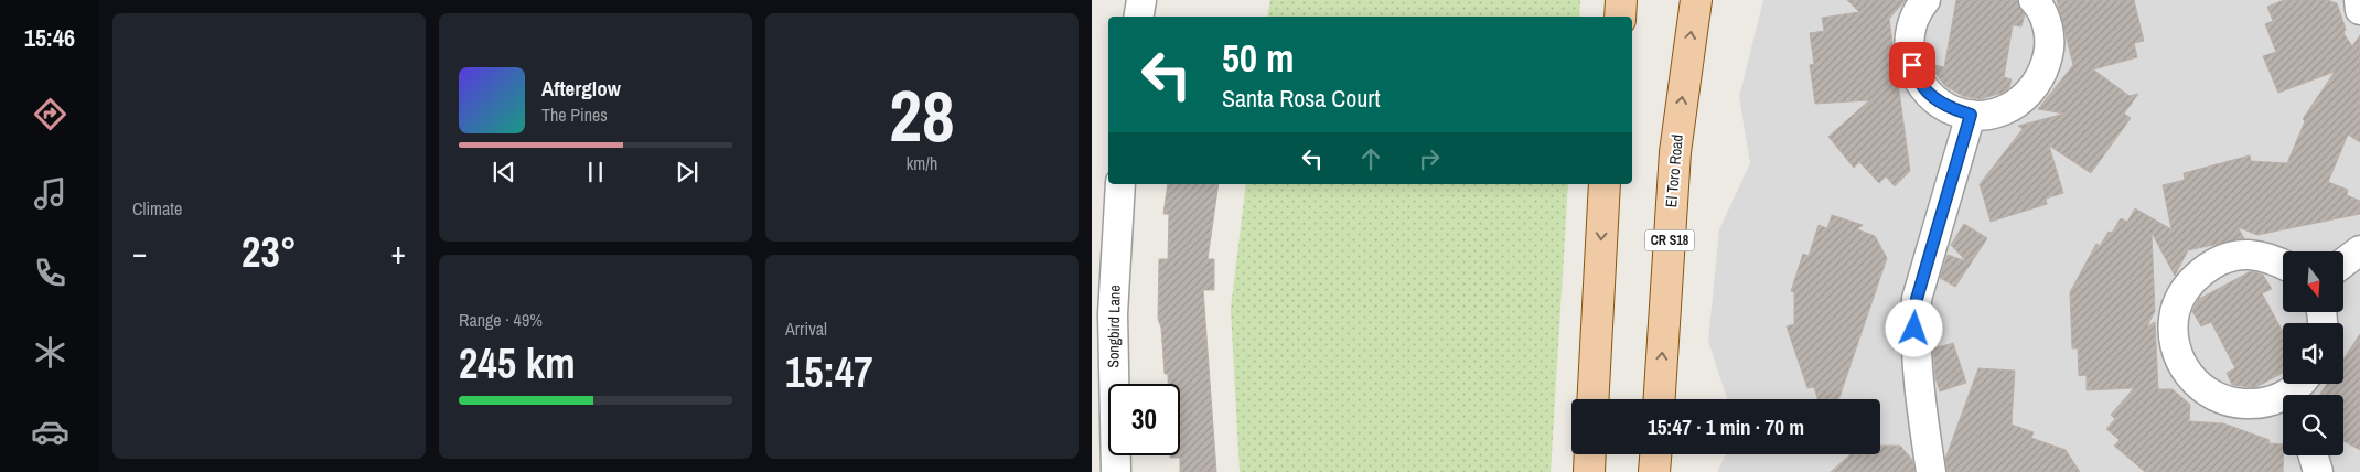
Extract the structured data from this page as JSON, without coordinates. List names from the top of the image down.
{
  "streets": {
    "main road": ["El Toro Road", "CR S18"],
    "street": ["Songbird Lane"]
  },
  "north": "bottom",
  "page": {
    "tabs": "15:46",
    "tile": [
      "Climate",
      ["28", "km/h"],
      ["Range · 49%", "245 km"],
      ["Arrival", "15:47"]
    ],
    "turn": ["50 m", "Santa Rosa Court"],
    "song": ["Afterglow", "The Pines"],
    "heat": ["−", "23°", "+"],
    "limit": "30",
    "trip": "15:47 · 1 min · 70 m"
  }
}
